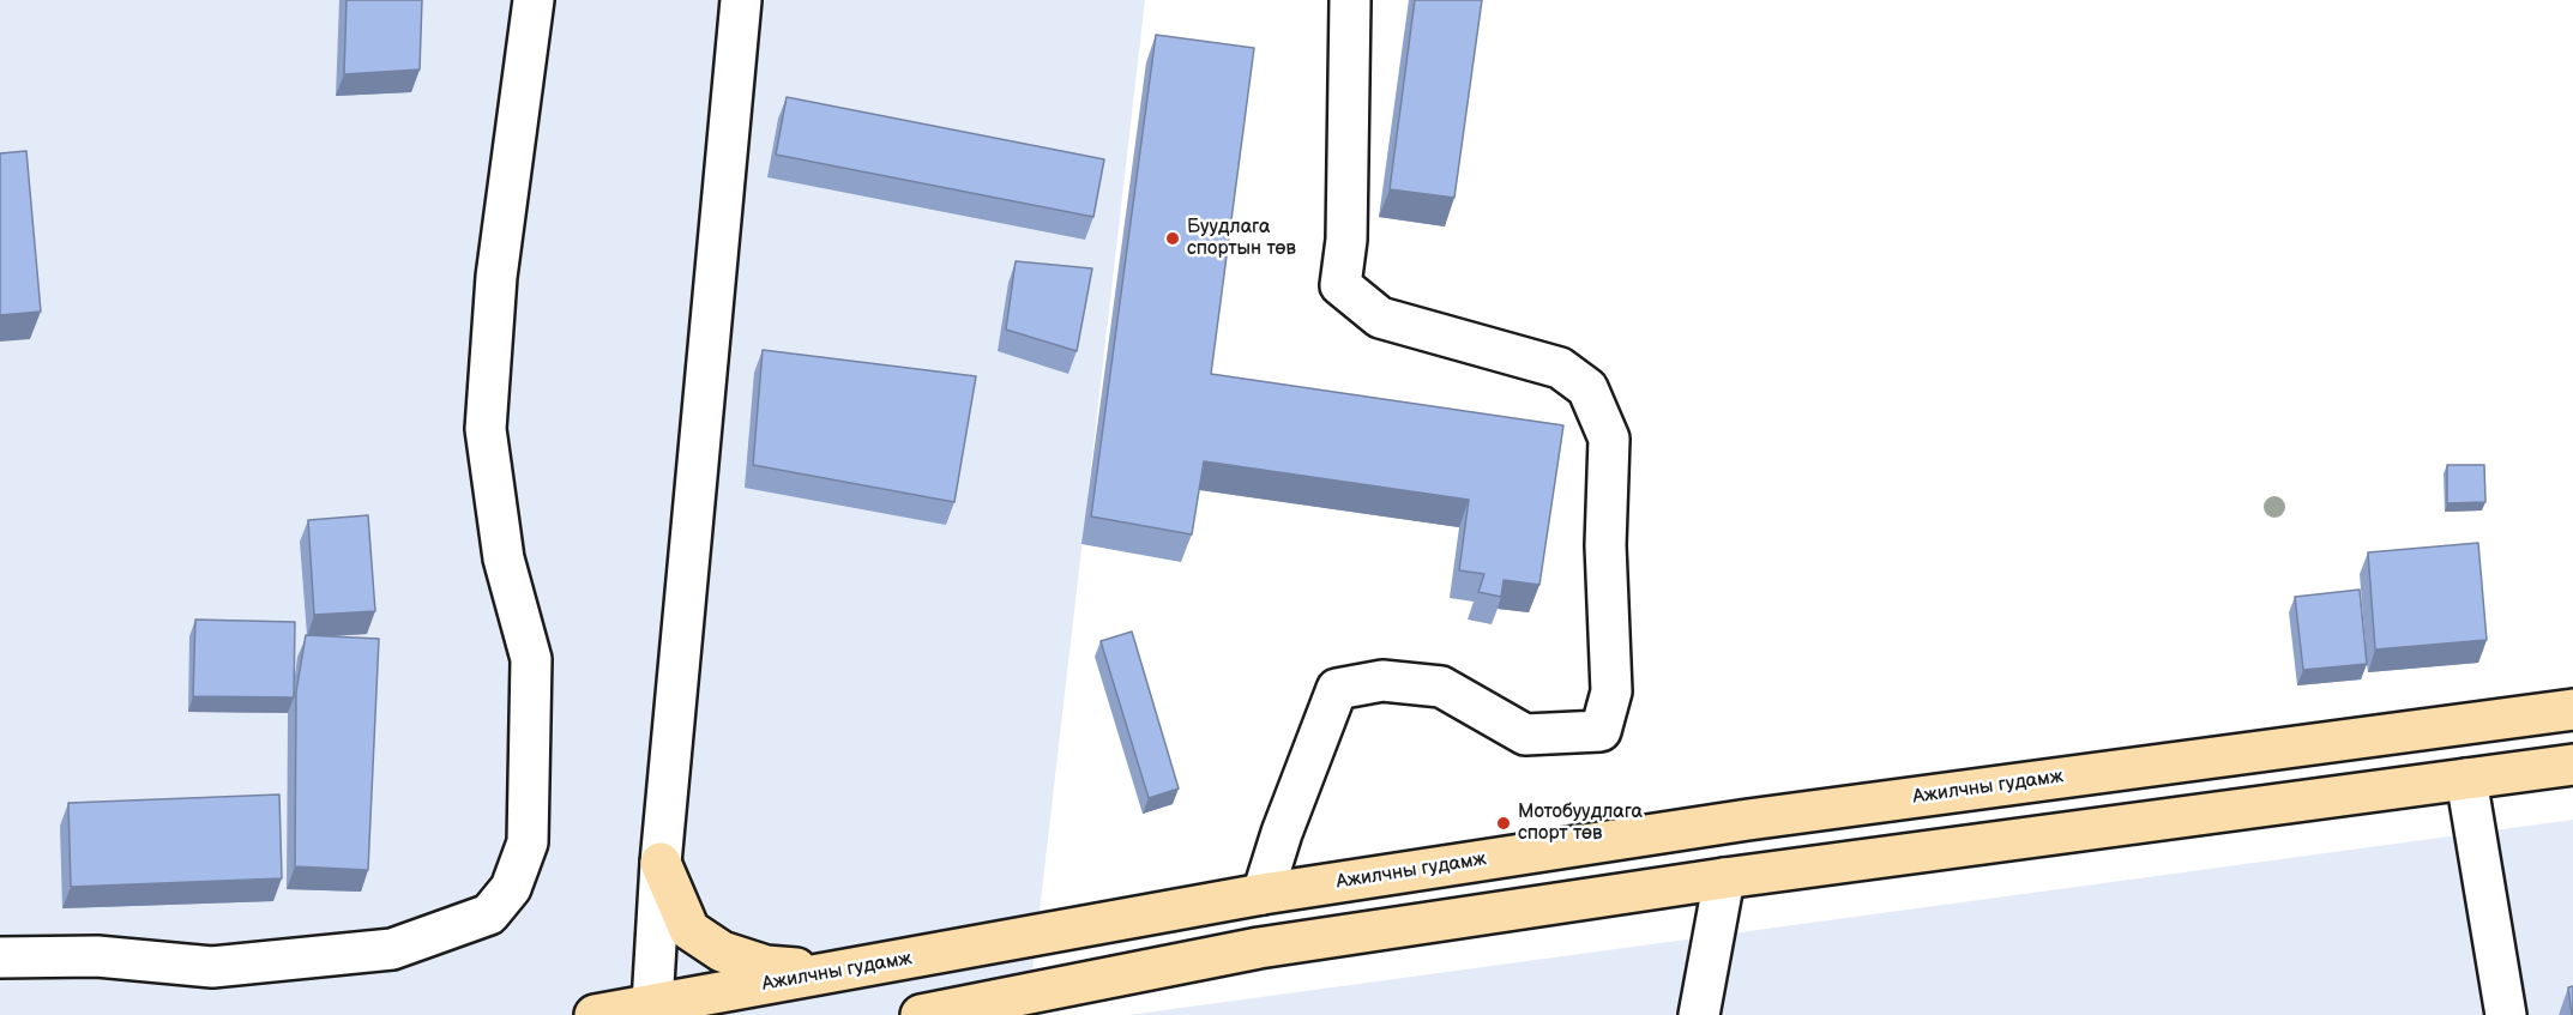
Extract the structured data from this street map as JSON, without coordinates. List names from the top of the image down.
{
  "streets": {
    "main road": ["Ажилчны гудамж"]
  },
  "places": ["Буудлага спортын төв", "Мотобуудлага спорт төв"]
}
